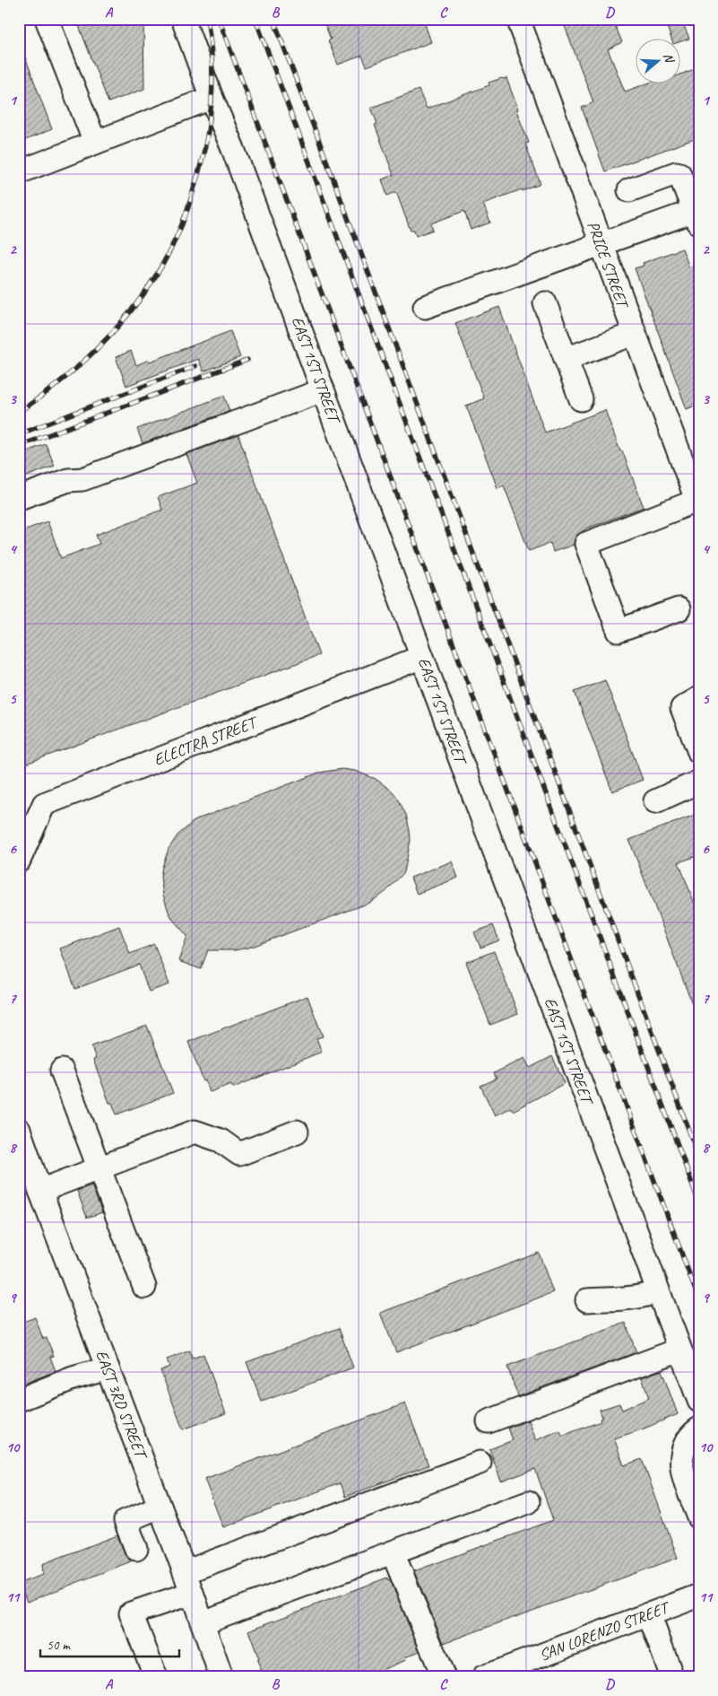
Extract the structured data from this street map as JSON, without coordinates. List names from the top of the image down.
{
  "streets": {
    "street": [
      "PRICE STREET",
      "EAST 1ST STREET",
      "ELECTRA STREET",
      "EAST 3RD STREET",
      "SAN LORENZO STREET"
    ]
  },
  "crossings": [
    ["EAST 1ST STREET", "ELECTRA STREET"]
  ],
  "scale_bar": "50 m",
  "north": "right",
  "grid": {
    "columns": [
      "A",
      "B",
      "C",
      "D"
    ],
    "rows": [
      "1",
      "2",
      "3",
      "4",
      "5",
      "6",
      "7",
      "8",
      "9",
      "10",
      "11"
    ]
  }
}
